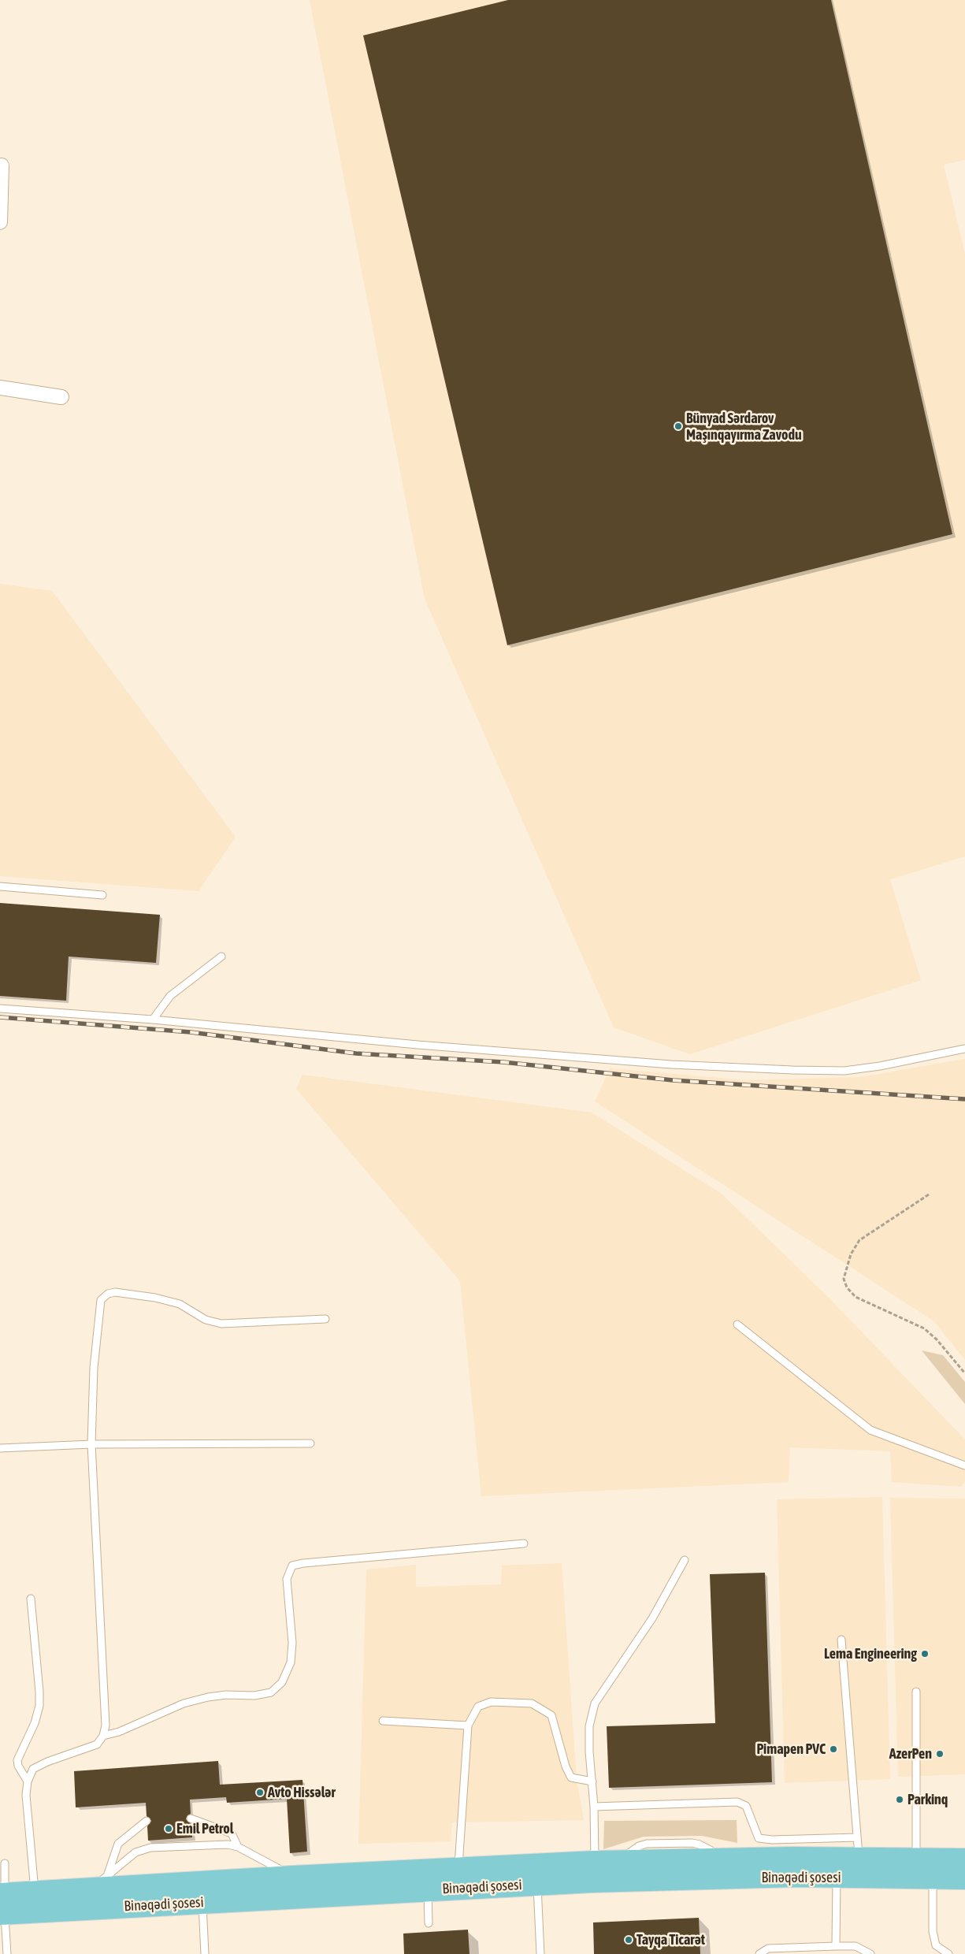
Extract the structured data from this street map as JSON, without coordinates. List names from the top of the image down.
{
  "streets": {
    "main road": ["Binəqədi şosesi"]
  },
  "places": [
    "Bünyad Sərdarov Maşınqayırma Zavodu",
    "Lema Engineering",
    "Pimapen PVC",
    "AzerPen",
    "Avto Hissələr",
    "Parkinq",
    "Emil Petrol",
    "Tayqa Ticarət"
  ]
}
